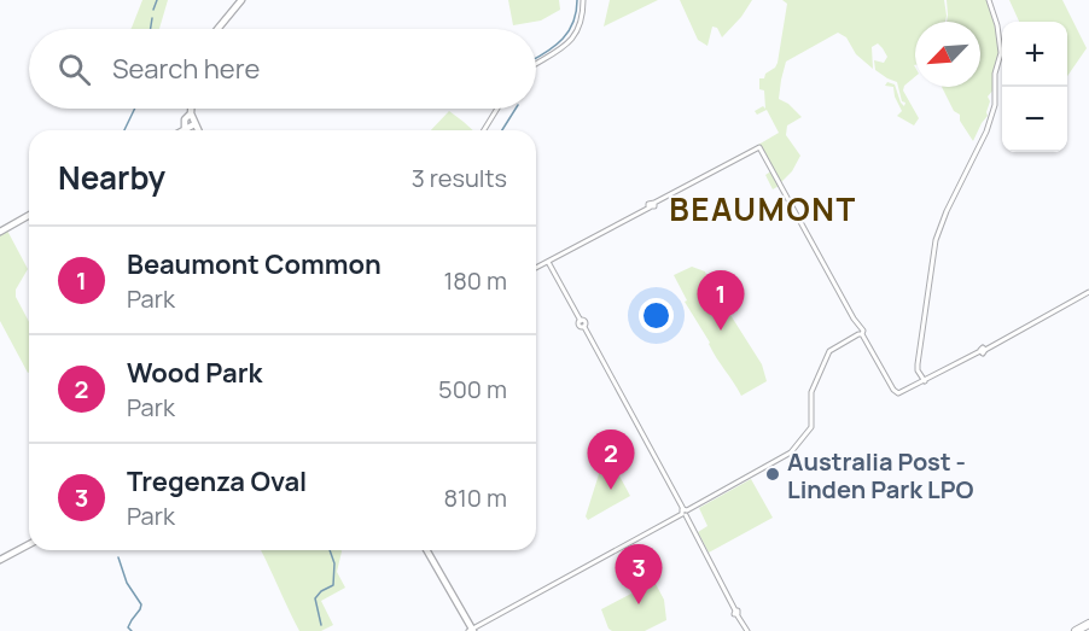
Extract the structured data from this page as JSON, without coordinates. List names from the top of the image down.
{
  "districts": ["BEAUMONT"],
  "places": ["Australia Post - Linden Park LPO"],
  "north": "bottom left",
  "page": {
    "map_buttons": ["+", "−"],
    "search": "Search here",
    "heading": ["Nearby", "3 results"],
    "list": [
      {
        "mark": "1",
        "name": "Beaumont Common",
        "note": "Park",
        "value": "180 m"
      },
      {
        "mark": "2",
        "name": "Wood Park",
        "note": "Park",
        "value": "500 m"
      },
      {
        "mark": "3",
        "name": "Tregenza Oval",
        "note": "Park",
        "value": "810 m"
      }
    ],
    "pins": ["1", "2", "3"]
  }
}
